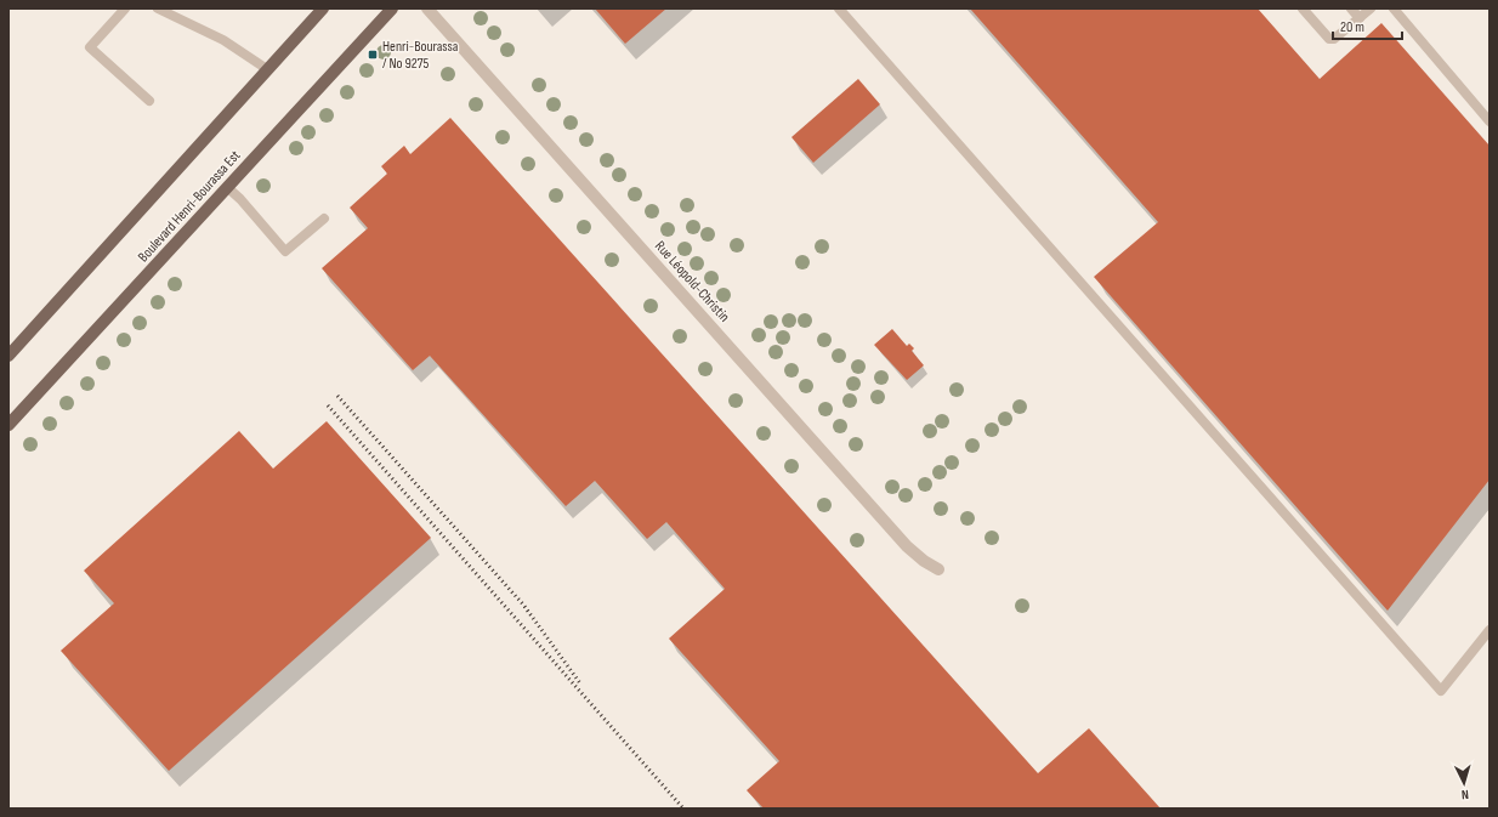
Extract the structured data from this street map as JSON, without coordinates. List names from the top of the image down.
{
  "streets": {
    "main road": ["Boulevard Henri-Bourassa Est"],
    "street": ["Rue Léopold-Christin"]
  },
  "places": {
    "transit": ["Henri-Bourassa / No 9275"]
  },
  "scale_bar": "20 m",
  "north": "bottom"
}
